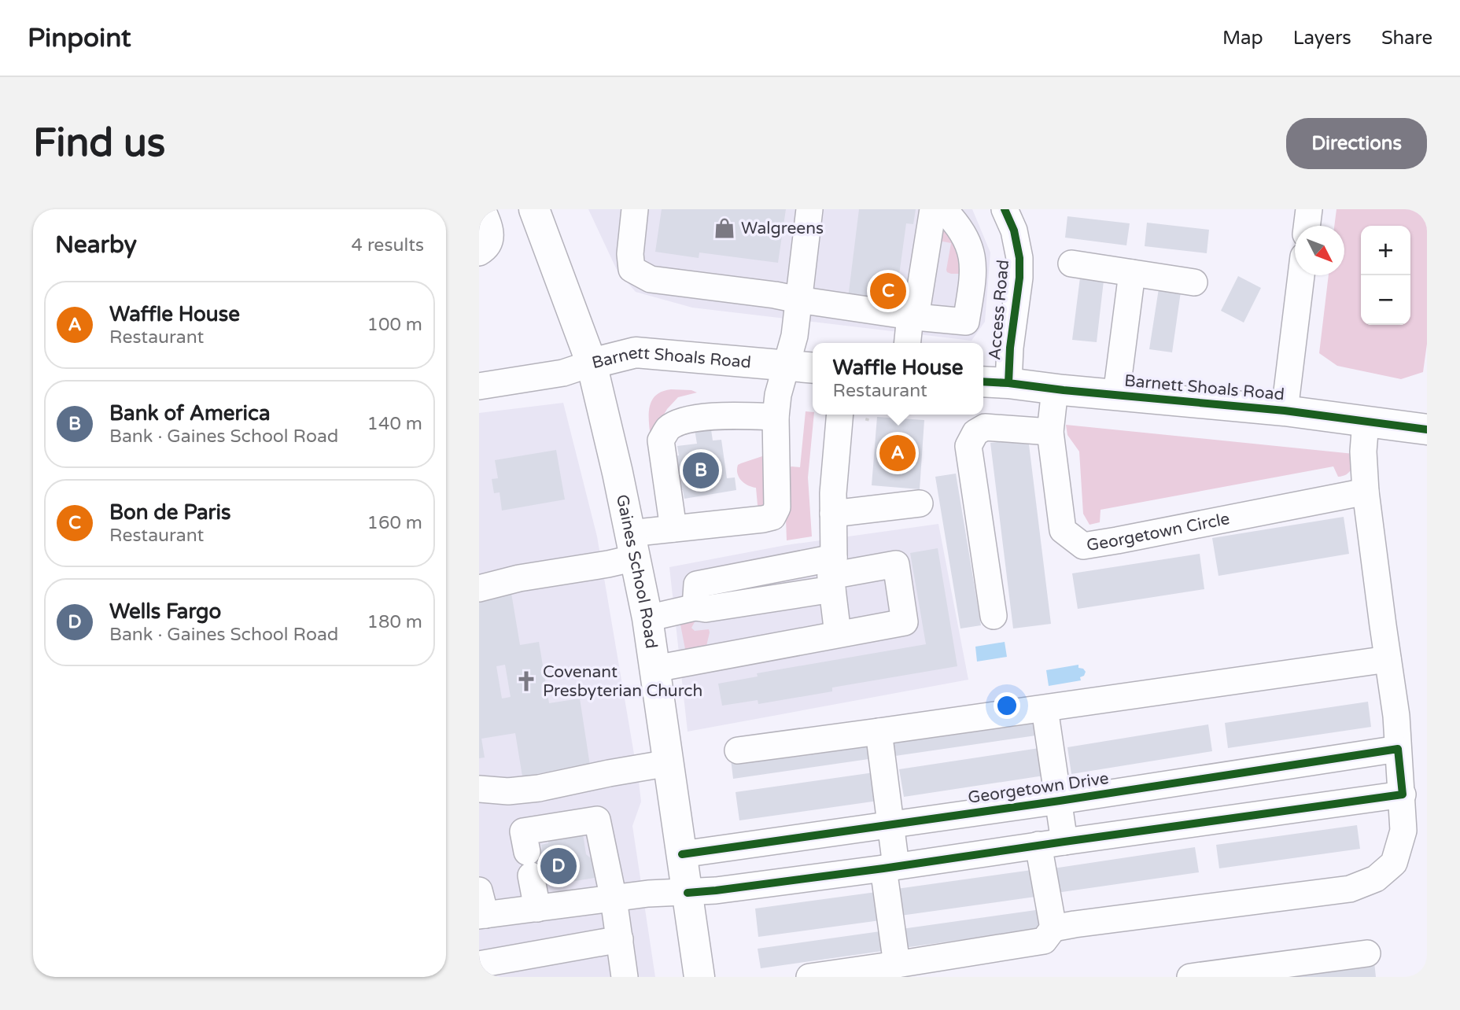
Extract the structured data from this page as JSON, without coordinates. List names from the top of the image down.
{
  "streets": {
    "main road": ["Barnett Shoals Road", "Gaines School Road"],
    "street": ["Access Road", "Georgetown Circle", "Georgetown Drive"]
  },
  "crossings": [
    ["Access Road", "Barnett Shoals Road"],
    ["Barnett Shoals Road", "Georgetown Circle"],
    ["Barnett Shoals Road", "Gaines School Road"],
    ["Gaines School Road", "Georgetown Drive"]
  ],
  "places": {
    "shop": ["Walgreens"],
    "church": ["Covenant Presbyterian Church"]
  },
  "north": "bottom right",
  "page": {
    "header": "Pinpoint",
    "nav": ["Map", "Layers", "Share"],
    "buttons": "Directions",
    "title": "Find us",
    "heading": ["Nearby", "4 results"],
    "map_buttons": ["+", "−"],
    "pins": [
      "C",
      "A",
      "B",
      "D"
    ],
    "list": [
      {
        "mark": "A",
        "name": "Waffle House",
        "note": "Restaurant",
        "value": "100 m"
      },
      {
        "mark": "B",
        "name": "Bank of America",
        "note": "Bank · Gaines School Road",
        "value": "140 m"
      },
      {
        "mark": "C",
        "name": "Bon de Paris",
        "note": "Restaurant",
        "value": "160 m"
      },
      {
        "mark": "D",
        "name": "Wells Fargo",
        "note": "Bank · Gaines School Road",
        "value": "180 m"
      }
    ],
    "popup": ["Waffle House", "Restaurant"]
  }
}
